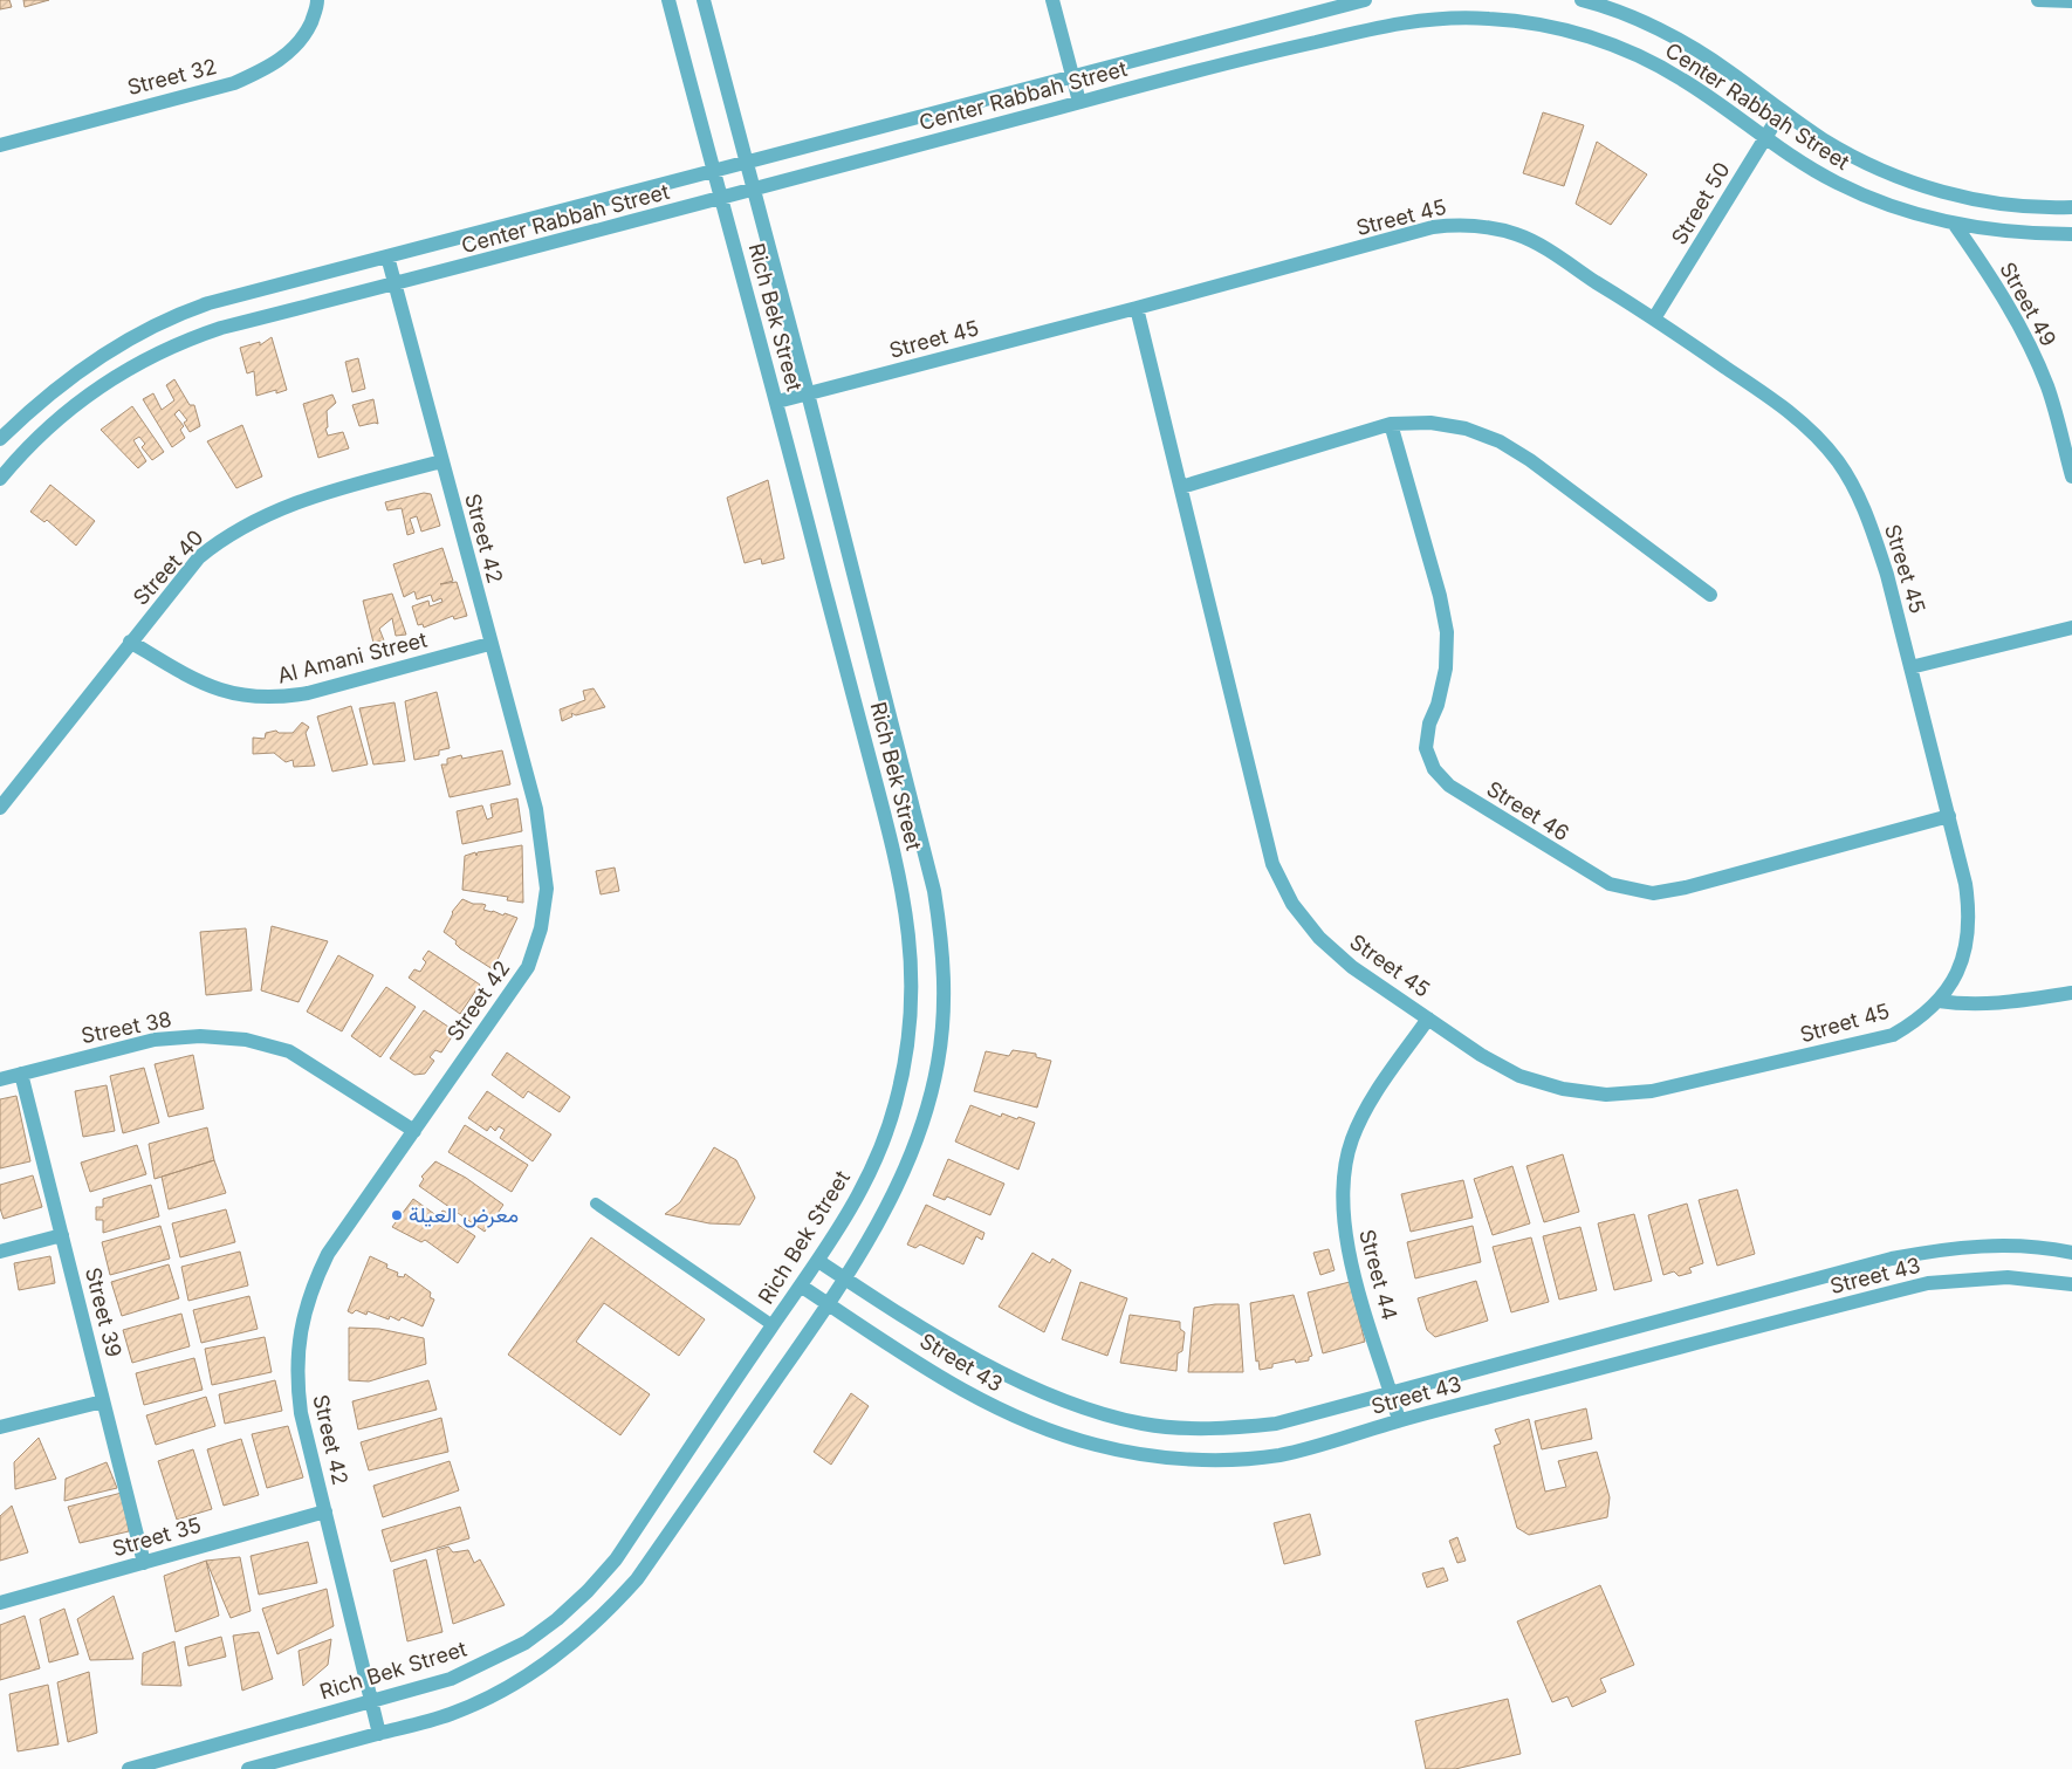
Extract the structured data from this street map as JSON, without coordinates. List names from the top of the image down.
{
  "streets": {
    "street": [
      "Street 32",
      "Center Rabbah Street",
      "Street 50",
      "Street 45",
      "Street 49",
      "Rich Bek Street",
      "Street 42",
      "Street 40",
      "Al Amani Street",
      "Street 46",
      "Street 38",
      "Street 44",
      "Street 43",
      "Street 39",
      "Street 35"
    ]
  },
  "crossings": [
    ["Center Rabbah Street", "Street 50"],
    ["Center Rabbah Street", "Street 49"],
    ["Center Rabbah Street", "Rich Bek Street"],
    ["Center Rabbah Street", "Street 42"],
    ["Street 50", "Street 45"],
    ["Street 45", "Rich Bek Street"],
    ["Street 45", "Street 46"],
    ["Street 45", "Street 44"],
    ["Rich Bek Street", "Street 42"],
    ["Rich Bek Street", "Street 43"],
    ["Street 42", "Street 40"],
    ["Street 42", "Al Amani Street"],
    ["Street 42", "Street 38"],
    ["Street 42", "Street 35"],
    ["Street 40", "Al Amani Street"],
    ["Street 38", "Street 39"],
    ["Street 44", "Street 43"],
    ["Street 39", "Street 35"]
  ],
  "places": ["معرض العيلة"]
}
